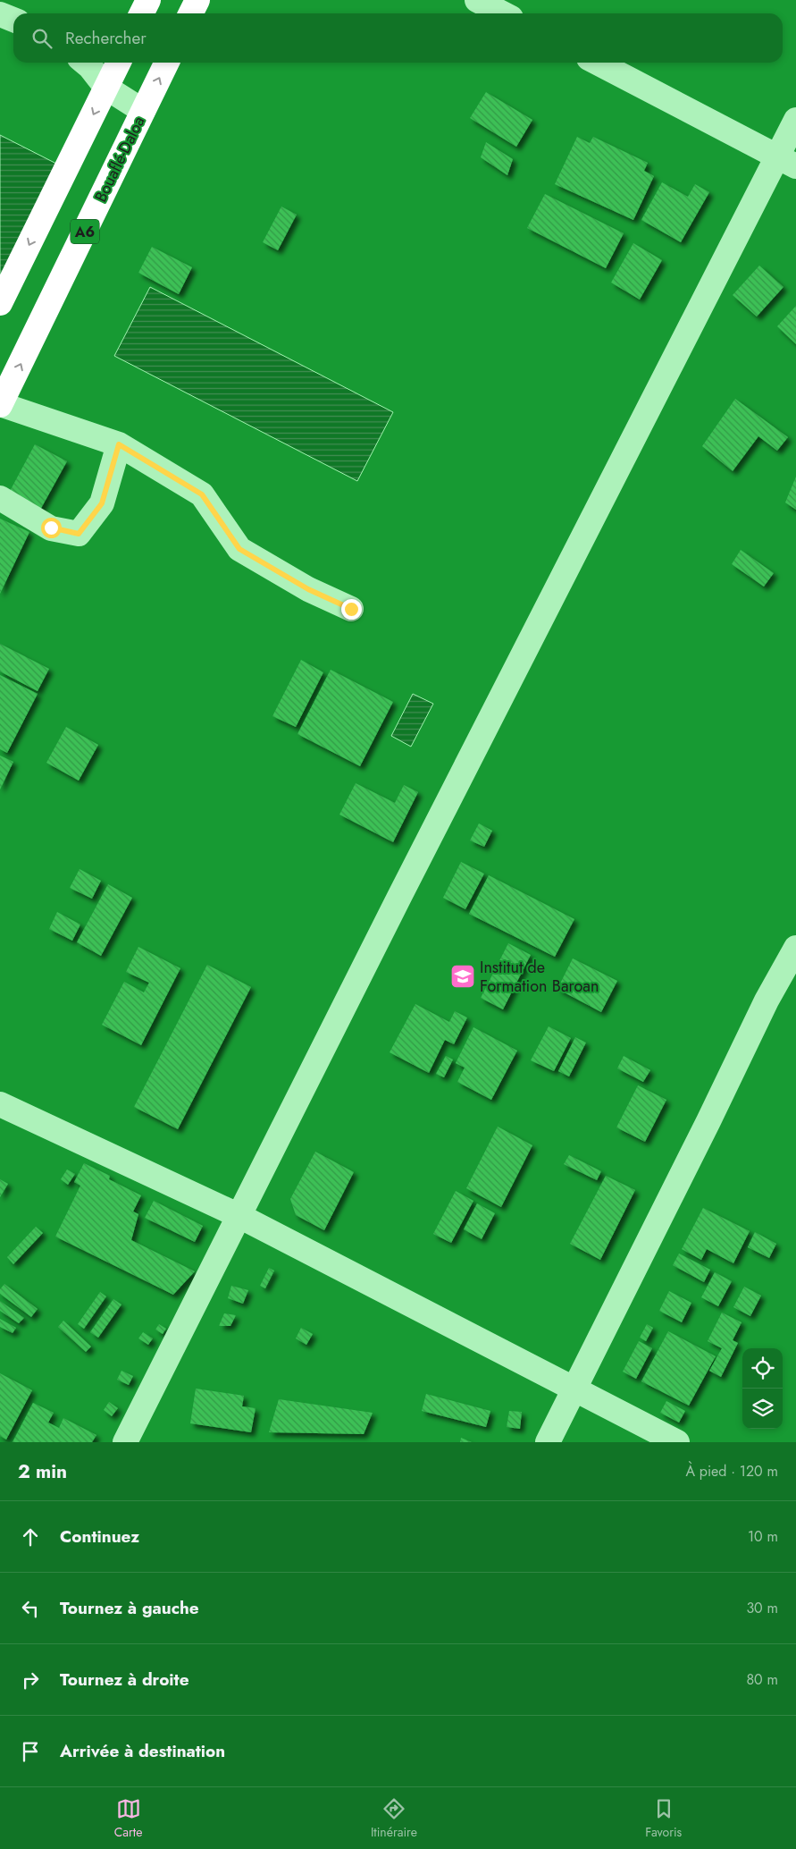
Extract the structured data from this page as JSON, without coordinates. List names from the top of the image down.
{
  "streets": {
    "highway": ["Bouaflé-Daloa", "A6"]
  },
  "places": {
    "school or university": ["Institut de Formation Baroan"]
  },
  "page": {
    "search": "Rechercher",
    "heading": ["2 min", "À pied · 120 m"],
    "list": [
      ["Continuez", "10 m"],
      ["Tournez à gauche", "30 m"],
      ["Tournez à droite", "80 m"],
      "Arrivée à destination"
    ],
    "nav": ["Carte", "Itinéraire", "Favoris"]
  }
}
